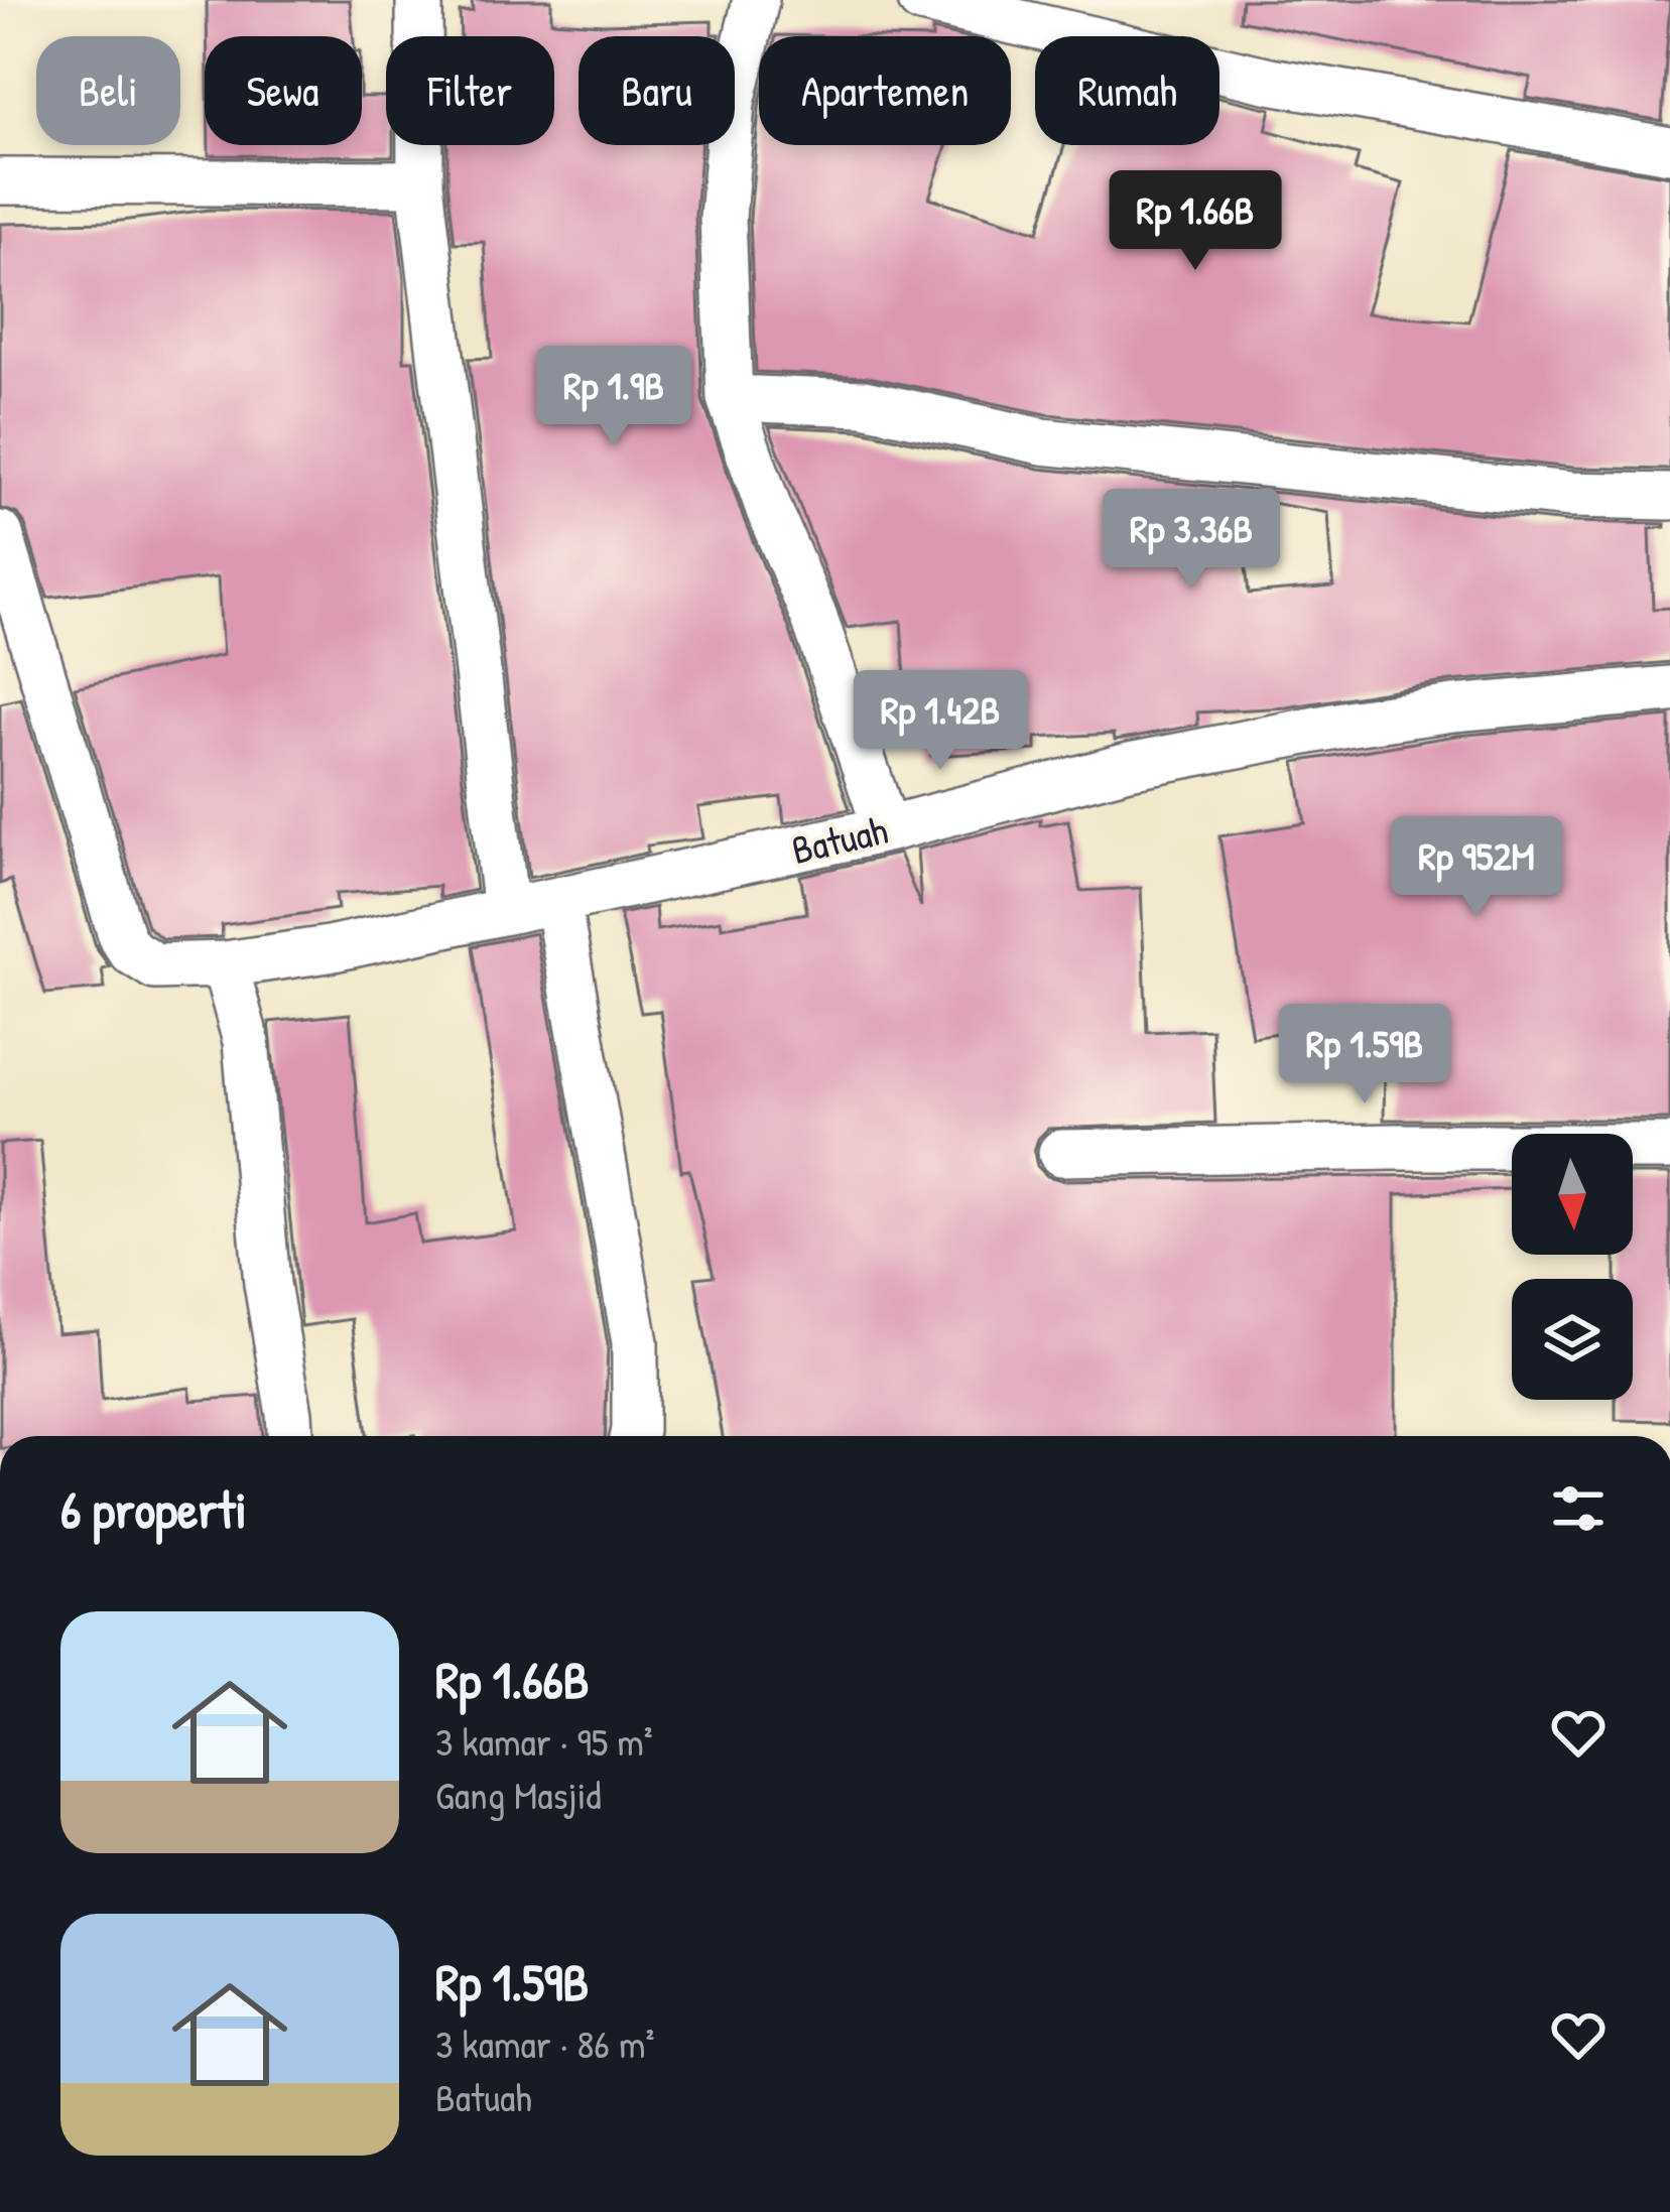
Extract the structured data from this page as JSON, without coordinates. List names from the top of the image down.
{
  "streets": {
    "street": ["Batuah"]
  },
  "north": "bottom",
  "page": {
    "chip": [
      "Beli",
      "Sewa",
      "Filter",
      "Baru",
      "Apartemen",
      "Rumah"
    ],
    "price": [
      "Rp 1.66B",
      "Rp 1.9B",
      "Rp 3.36B",
      "Rp 1.42B",
      "Rp 952M",
      "Rp 1.59B"
    ],
    "heading": "6 properti",
    "list": [
      {
        "name": "Rp 1.66B",
        "note": "3 kamar · 95 m² · Gang Masjid"
      },
      {
        "name": "Rp 1.59B",
        "note": "3 kamar · 86 m² · Batuah"
      }
    ]
  }
}
